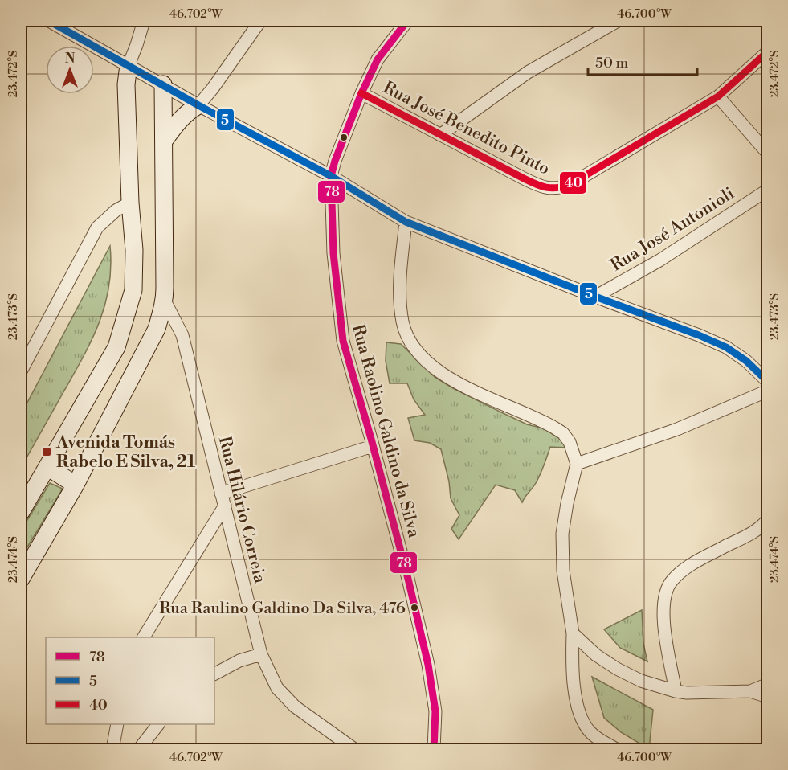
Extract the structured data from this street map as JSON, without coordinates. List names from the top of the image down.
{
  "streets": {
    "street": [
      "Rua José Benedito Pinto",
      "Rua José Antonioli",
      "Rua Raolino Galdino da Silva",
      "Rua Hilário Correia"
    ]
  },
  "crossings": [
    ["Rua José Benedito Pinto", "Rua Raolino Galdino da Silva"]
  ],
  "places": {
    "transit": ["Avenida Tomás Rabelo E Silva, 21"],
    "other": ["Rua Raulino Galdino Da Silva, 476"]
  },
  "lines": ["transit line 78", "transit line 5", "transit line 40"],
  "legend": ["78", "5", "40"],
  "scale_bar": "50 m",
  "north": "top",
  "coordinates": [
    "46.702°W",
    "46.700°W",
    "23.472°S",
    "23.473°S",
    "23.474°S"
  ]
}
